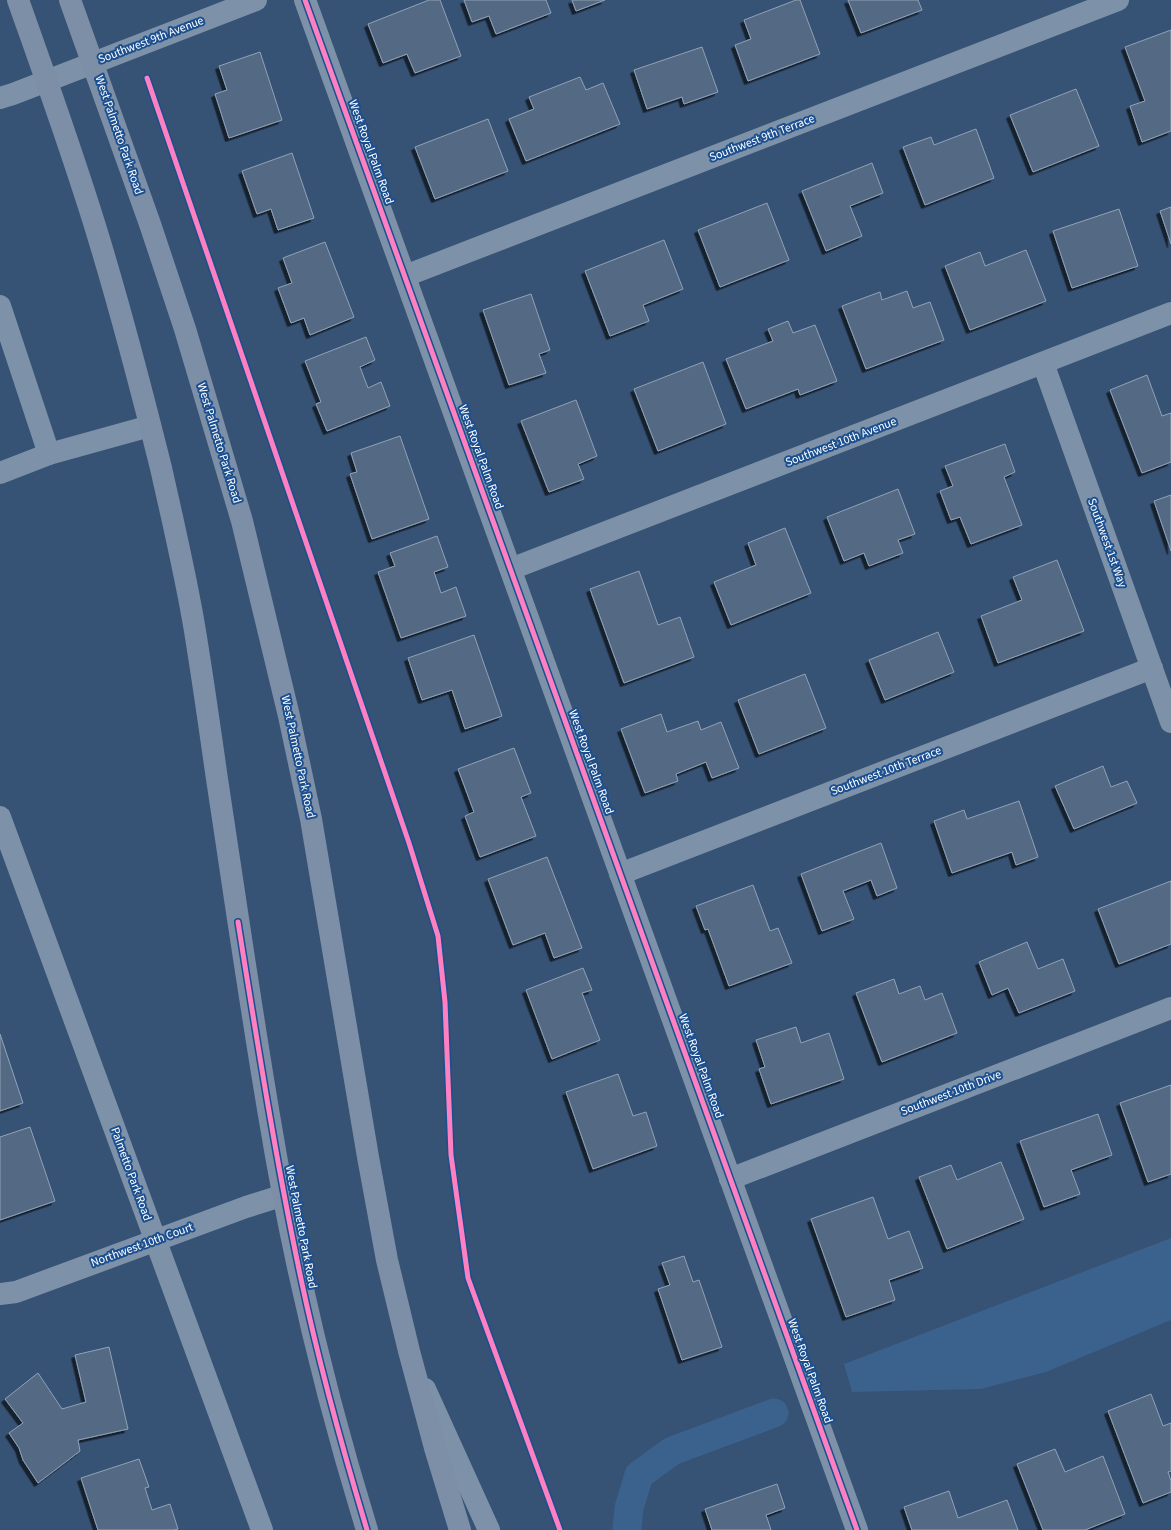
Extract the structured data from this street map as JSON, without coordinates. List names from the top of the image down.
{
  "streets": {
    "main road": ["West Palmetto Park Road"],
    "street": [
      "Southwest 9th Avenue",
      "Southwest 9th Terrace",
      "West Royal Palm Road",
      "Southwest 10th Avenue",
      "Southwest 1st Way",
      "Southwest 10th Terrace",
      "Southwest 10th Drive",
      "Palmetto Park Road",
      "Northwest 10th Court"
    ]
  },
  "crossings": [
    ["Southwest 9th Avenue", "West Palmetto Park Road"],
    ["West Palmetto Park Road", "Northwest 10th Court"],
    ["Southwest 9th Terrace", "West Royal Palm Road"],
    ["West Royal Palm Road", "Southwest 10th Avenue"],
    ["West Royal Palm Road", "Southwest 10th Terrace"],
    ["West Royal Palm Road", "Southwest 10th Drive"],
    ["Southwest 10th Avenue", "Southwest 1st Way"],
    ["Southwest 1st Way", "Southwest 10th Terrace"],
    ["Palmetto Park Road", "Northwest 10th Court"]
  ]
}
